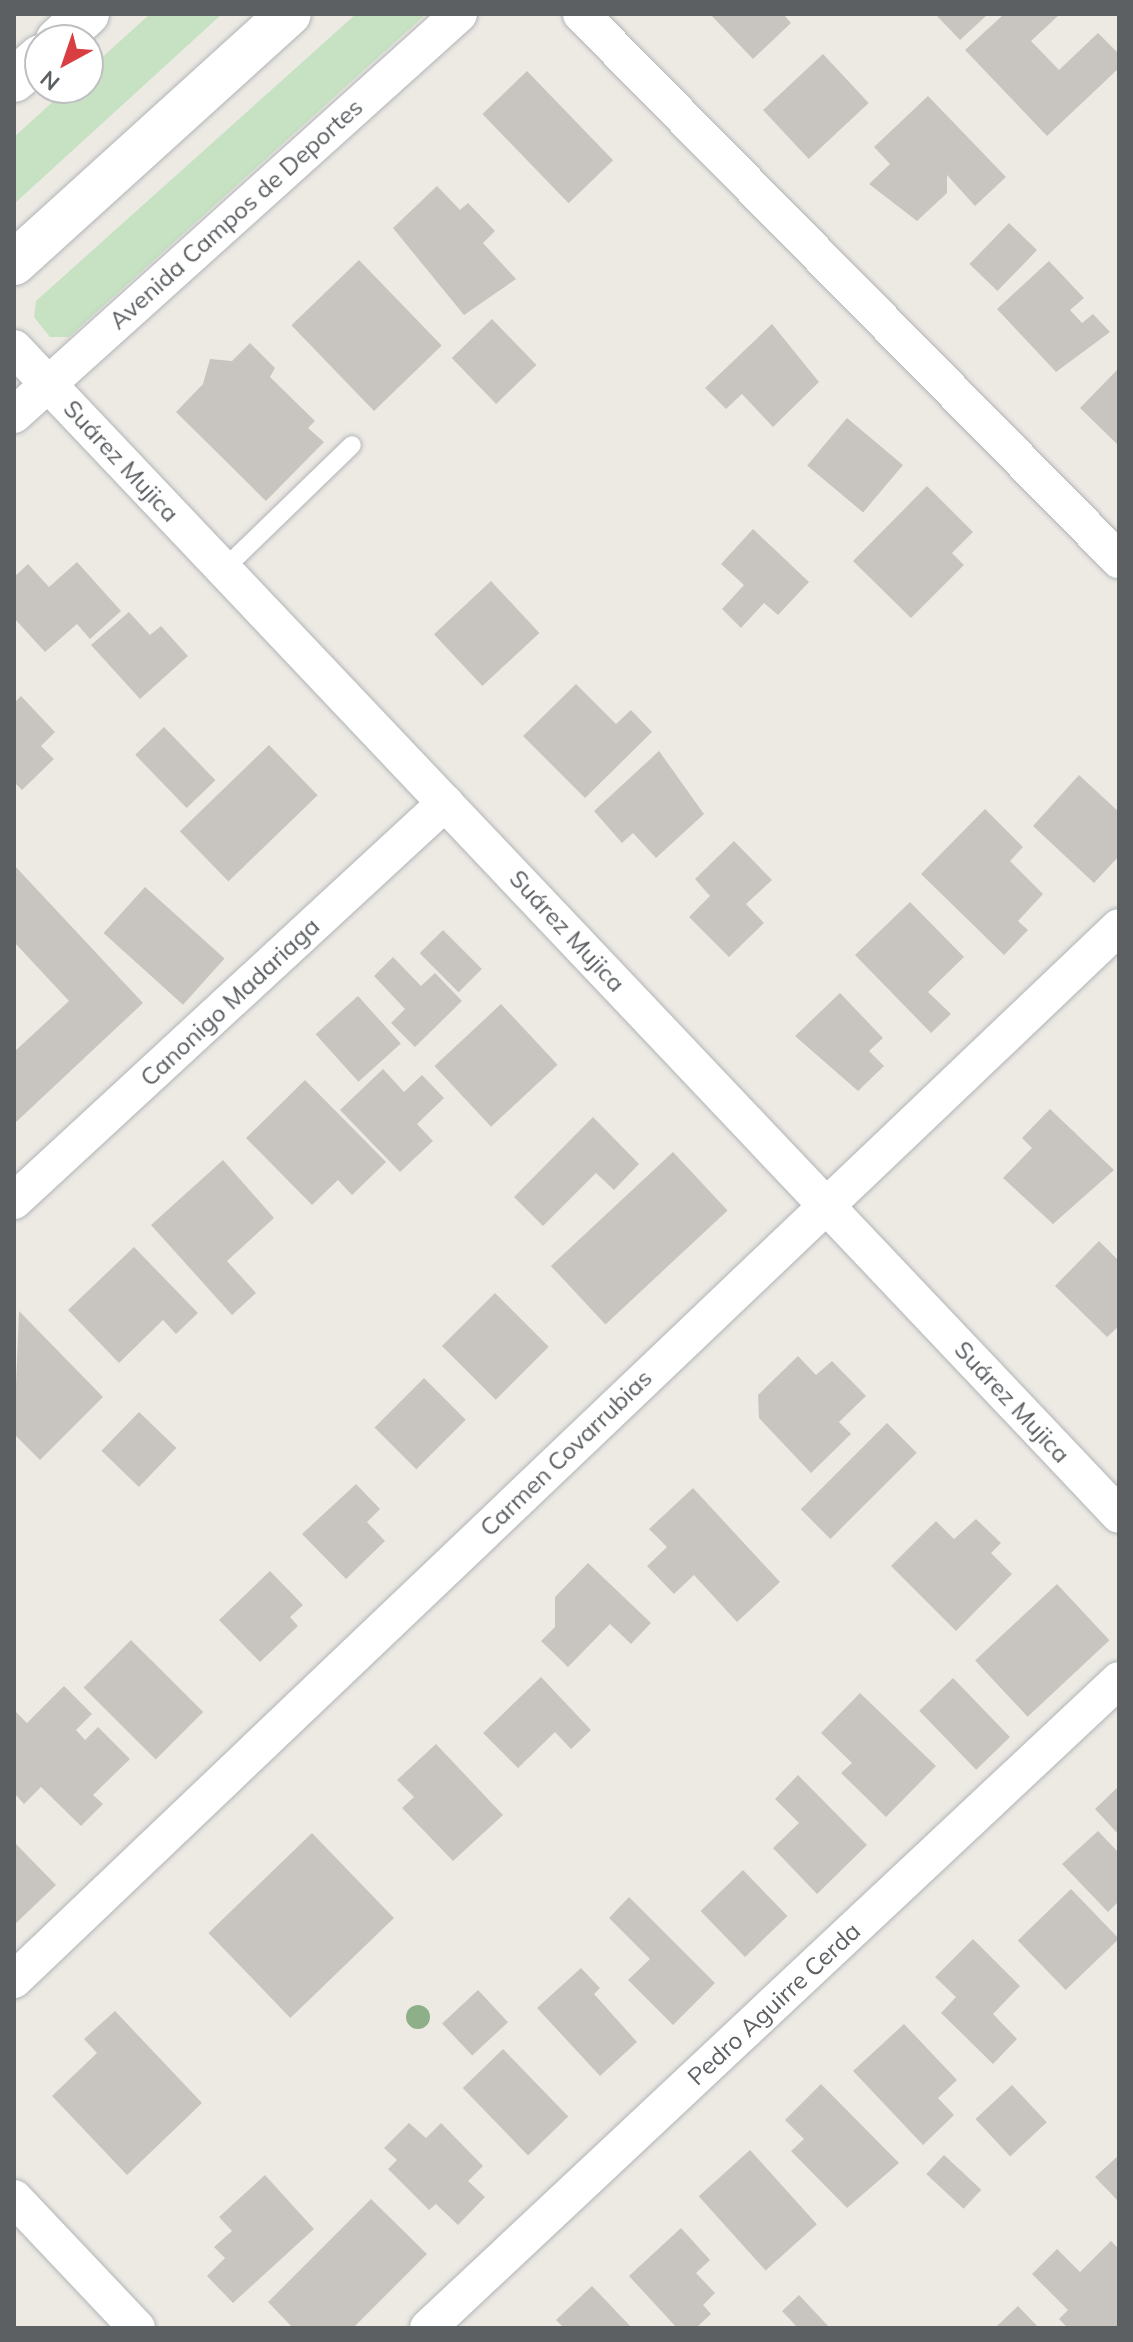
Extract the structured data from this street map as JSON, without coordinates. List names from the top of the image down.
{
  "streets": {
    "street": [
      "Avenida Campos de Deportes",
      "Suárez Mujica",
      "Canonigo Madariaga",
      "Carmen Covarrubias",
      "Pedro Aguirre Cerda"
    ]
  },
  "crossings": [
    ["Avenida Campos de Deportes", "Suárez Mujica"],
    ["Suárez Mujica", "Canonigo Madariaga"],
    ["Suárez Mujica", "Carmen Covarrubias"]
  ],
  "north": "bottom left"
}
